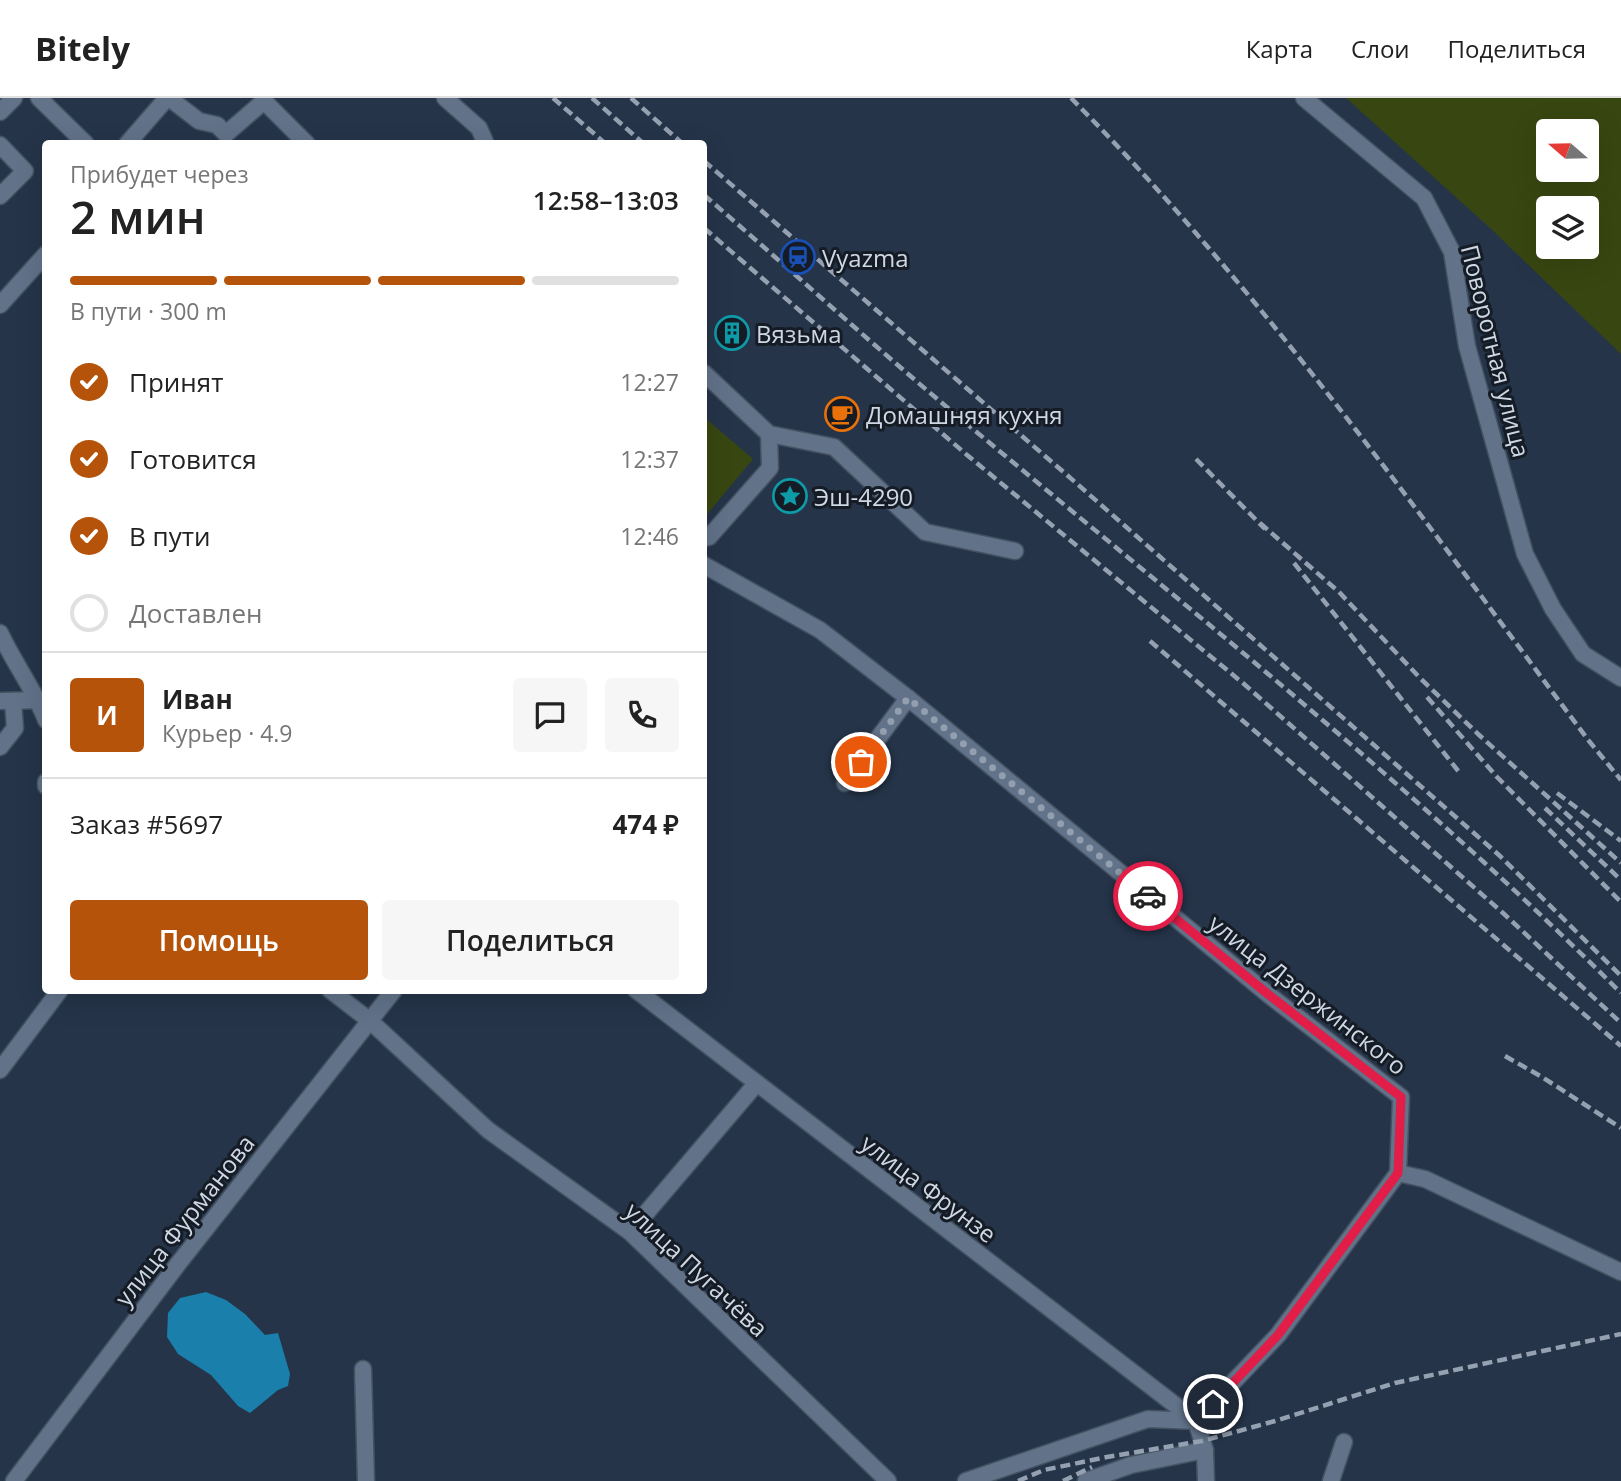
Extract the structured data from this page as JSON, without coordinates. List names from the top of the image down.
{
  "streets": {
    "street": [
      "Поворотная улица",
      "улица Дзержинского",
      "улица Фрунзе",
      "улица Фурманова",
      "улица Пугачёва"
    ]
  },
  "crossings": [
    ["улица Фурманова", "улица Пугачёва"]
  ],
  "places": {
    "station": ["Vyazma"],
    "building": ["Вязьма"],
    "cafe": ["Домашняя кухня"],
    "place": ["Эш-4290"]
  },
  "north": "left",
  "page": {
    "header": "Bitely",
    "nav": ["Карта", "Слои", "Поделиться"],
    "heading": ["2 мин", "Прибудет через", "12:58–13:03"],
    "panel": [
      "Иван",
      "Курьер · 4.9",
      "Заказ #5697",
      "474 ₽"
    ],
    "bar": "В пути · 300 m",
    "list": [
      ["Принят", "12:27"],
      ["Готовится", "12:37"],
      ["В пути", "12:46"],
      "Доставлен"
    ],
    "round": "И",
    "buttons": ["Помощь", "Поделиться"]
  }
}
